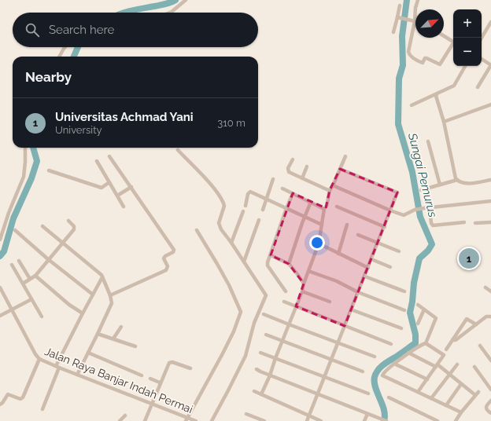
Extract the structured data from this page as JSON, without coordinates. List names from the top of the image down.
{
  "streets": {
    "street": ["Jalan Raya Banjar Indah Permai"]
  },
  "water": ["Sungai Pemurus"],
  "north": "top right",
  "page": {
    "map_buttons": ["+", "−"],
    "search": "Search here",
    "heading": "Nearby",
    "list": [
      {
        "mark": "1",
        "name": "Universitas Achmad Yani",
        "note": "University",
        "value": "310 m"
      }
    ],
    "pins": "1"
  }
}
